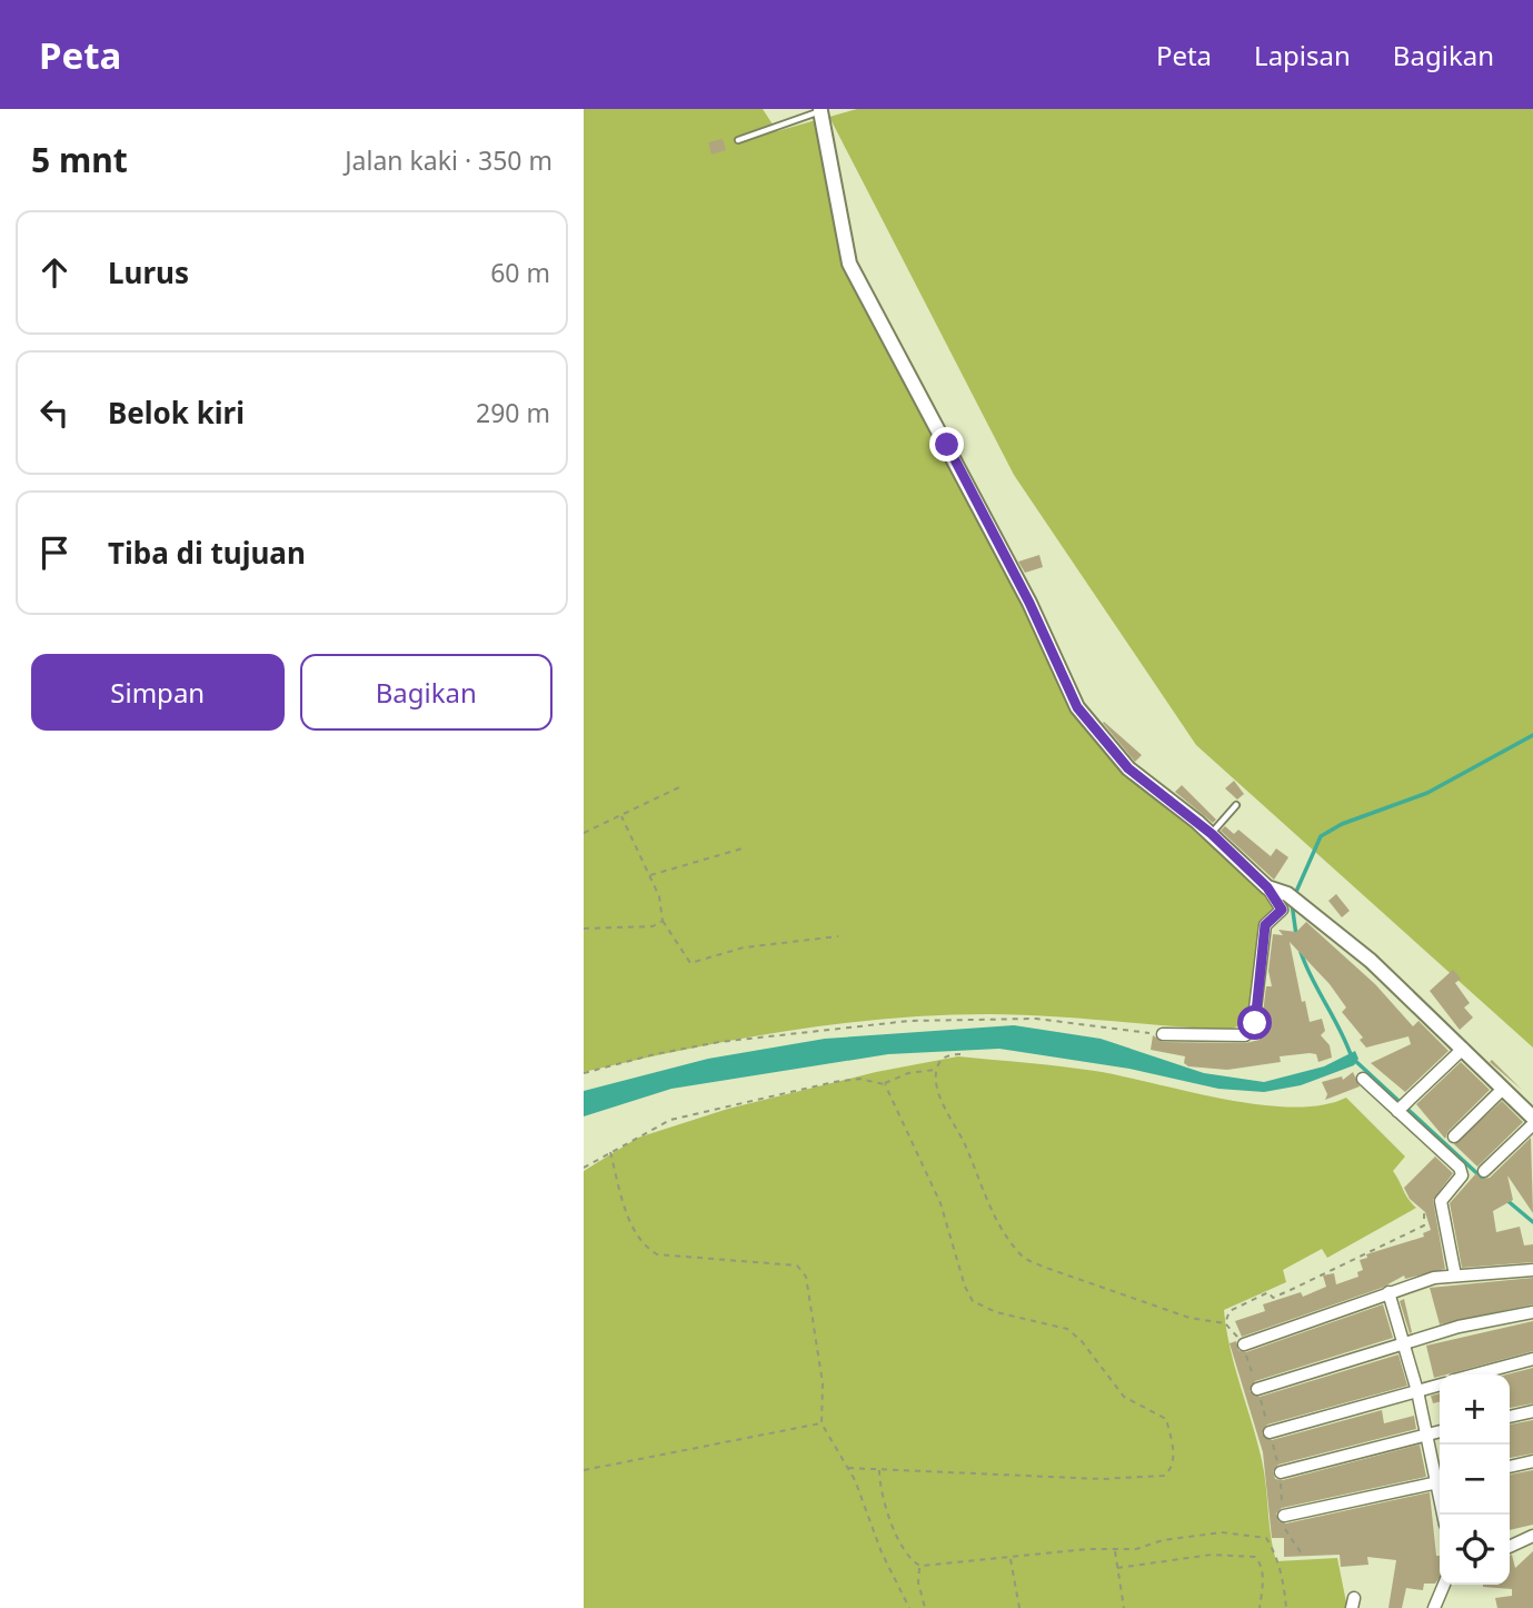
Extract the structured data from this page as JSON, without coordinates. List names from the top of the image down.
{
  "page": {
    "header": "Peta",
    "nav": ["Peta", "Lapisan", "Bagikan"],
    "heading": ["5 mnt", "Jalan kaki · 350 m"],
    "list": [
      ["Lurus", "60 m"],
      ["Belok kiri", "290 m"],
      "Tiba di tujuan"
    ],
    "buttons": ["Simpan", "Bagikan"],
    "map_buttons": ["+", "−"]
  }
}
